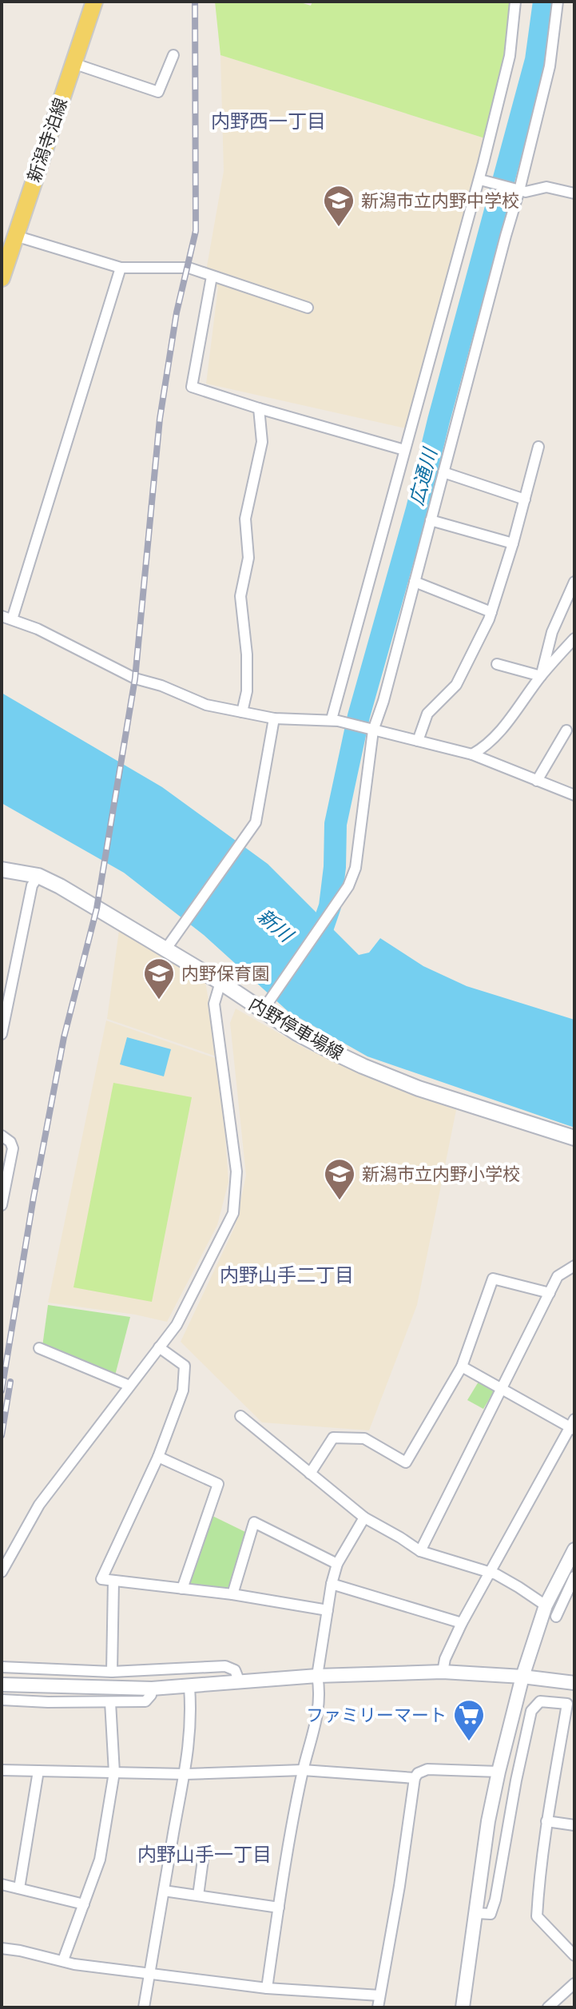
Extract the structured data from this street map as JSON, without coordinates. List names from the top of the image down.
{
  "streets": {
    "main road": ["新潟寺泊線", "内野停車場線"]
  },
  "districts": ["内野西一丁目", "内野山手二丁目", "内野山手一丁目"],
  "water": ["広通川", "新川"],
  "places": {
    "school or university": ["新潟市立内野中学校", "内野保育園", "新潟市立内野小学校"],
    "supermarket": ["ファミリーマート"]
  }
}
